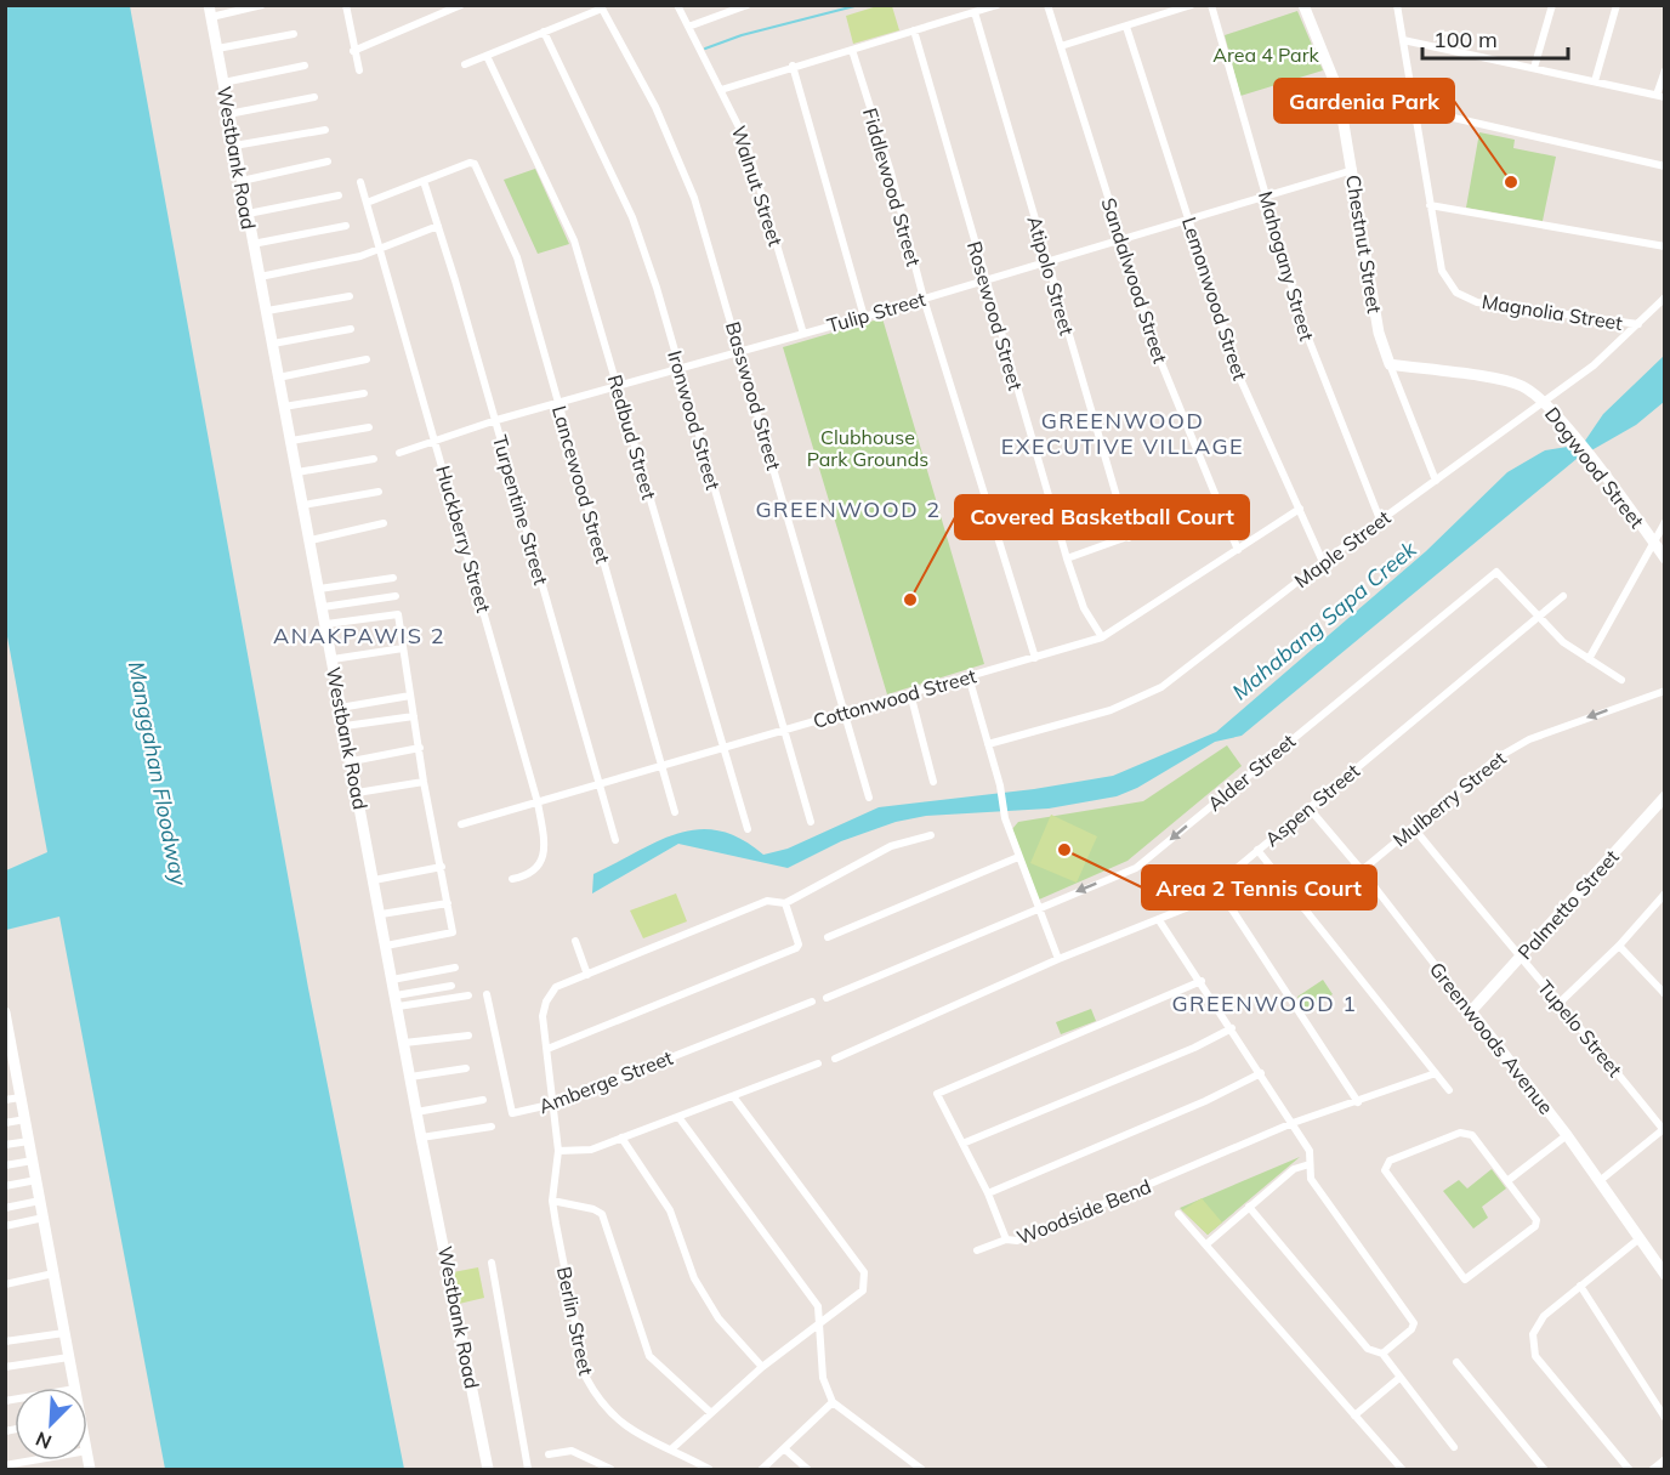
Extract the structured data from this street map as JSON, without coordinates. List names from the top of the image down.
{
  "streets": {
    "street": [
      "Westbank Road",
      "Walnut Street",
      "Fiddlewood Street",
      "Chestnut Street",
      "Mahogany Street",
      "Atipolo Street",
      "Sandalwood Street",
      "Lemonwood Street",
      "Tulip Street",
      "Magnolia Street",
      "Rosewood Street",
      "Basswood Street",
      "Ironwood Street",
      "Redbud Street",
      "Dogwood Street",
      "Lancewood Street",
      "Turpentine Street",
      "Huckberry Street",
      "Maple Street",
      "Cottonwood Street",
      "Alder Street",
      "Mulberry Street",
      "Aspen Street",
      "Palmetto Street",
      "Tupelo Street",
      "Greenwoods Avenue",
      "Amberge Street",
      "Woodside Bend",
      "Berlin Street"
    ]
  },
  "crossings": [
    ["Walnut Street", "Tulip Street"],
    ["Fiddlewood Street", "Tulip Street"],
    ["Fiddlewood Street", "Cottonwood Street"],
    ["Chestnut Street", "Tulip Street"],
    ["Chestnut Street", "Dogwood Street"],
    ["Chestnut Street", "Maple Street"],
    ["Mahogany Street", "Tulip Street"],
    ["Mahogany Street", "Maple Street"],
    ["Atipolo Street", "Tulip Street"],
    ["Sandalwood Street", "Tulip Street"],
    ["Sandalwood Street", "Cottonwood Street"],
    ["Lemonwood Street", "Tulip Street"],
    ["Lemonwood Street", "Maple Street"],
    ["Lemonwood Street", "Cottonwood Street"],
    ["Tulip Street", "Rosewood Street"],
    ["Tulip Street", "Basswood Street"],
    ["Tulip Street", "Ironwood Street"],
    ["Tulip Street", "Redbud Street"],
    ["Tulip Street", "Lancewood Street"],
    ["Tulip Street", "Turpentine Street"],
    ["Tulip Street", "Huckberry Street"],
    ["Magnolia Street", "Maple Street"],
    ["Rosewood Street", "Cottonwood Street"],
    ["Basswood Street", "Ironwood Street"],
    ["Basswood Street", "Cottonwood Street"],
    ["Ironwood Street", "Cottonwood Street"],
    ["Redbud Street", "Cottonwood Street"],
    ["Dogwood Street", "Maple Street"],
    ["Lancewood Street", "Turpentine Street"],
    ["Lancewood Street", "Cottonwood Street"],
    ["Turpentine Street", "Cottonwood Street"],
    ["Huckberry Street", "Cottonwood Street"],
    ["Alder Street", "Aspen Street"],
    ["Mulberry Street", "Tupelo Street"],
    ["Mulberry Street", "Greenwoods Avenue"],
    ["Aspen Street", "Greenwoods Avenue"],
    ["Palmetto Street", "Tupelo Street"],
    ["Palmetto Street", "Greenwoods Avenue"],
    ["Amberge Street", "Berlin Street"]
  ],
  "one_way": ["Alder Street", "Mulberry Street"],
  "districts": [
    "GREENWOOD EXECUTIVE VILLAGE",
    "GREENWOOD 2",
    "ANAKPAWIS 2",
    "GREENWOOD 1"
  ],
  "water": ["Mahabang Sapa Creek", "Manggahan Floodway"],
  "parks": ["Area 4 Park", "Clubhouse Park Grounds"],
  "places": ["Gardenia Park", "Covered Basketball Court", "Area 2 Tennis Court"],
  "scale_bar": "100 m",
  "north": "bottom left"
}
